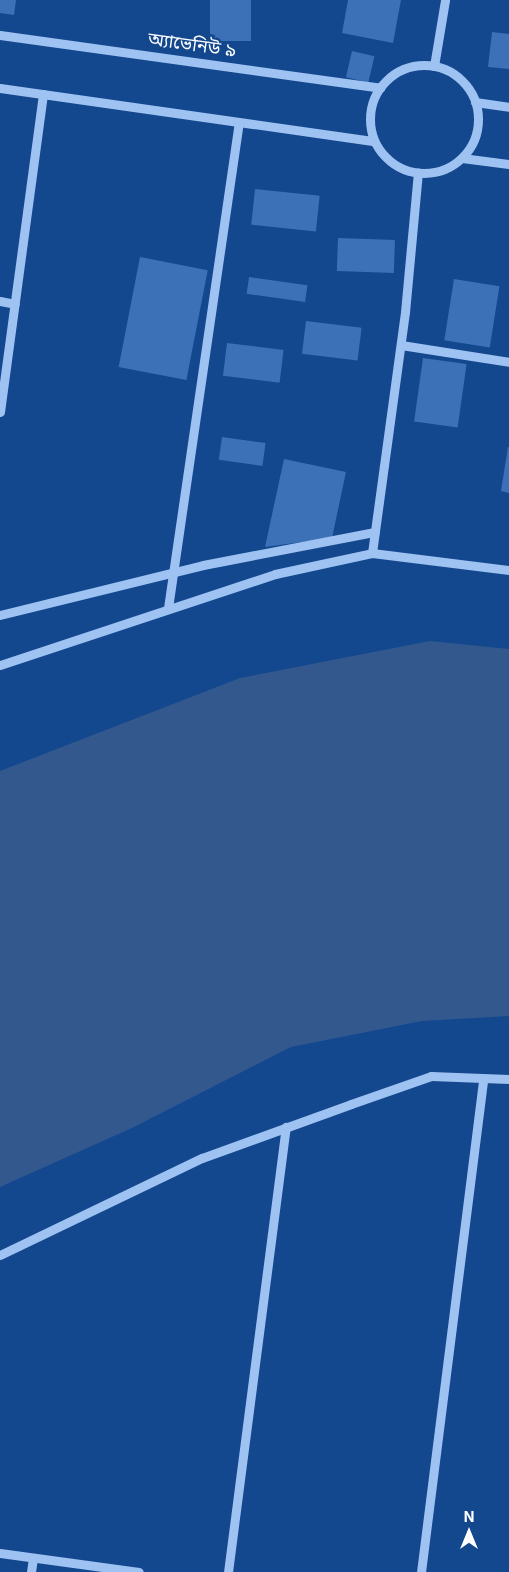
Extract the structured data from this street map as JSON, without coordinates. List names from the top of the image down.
{
  "streets": {
    "street": ["অ্যাভেনিউ ৯"]
  },
  "north": "top"
}
